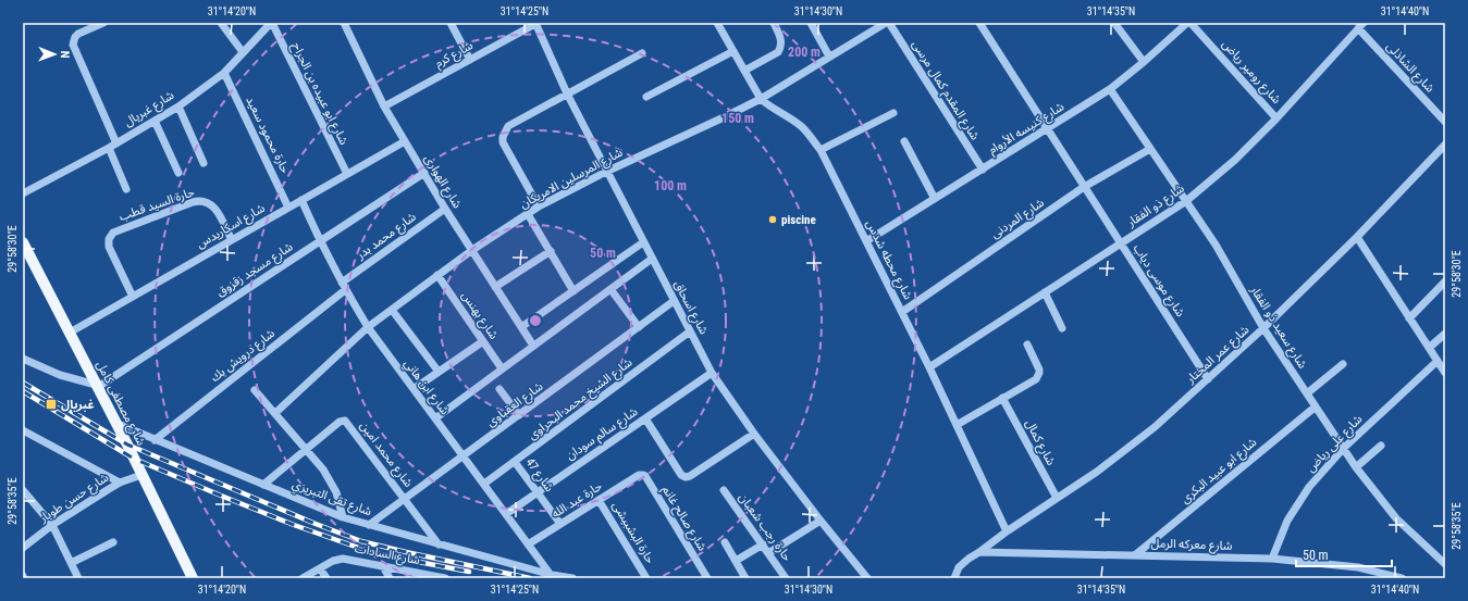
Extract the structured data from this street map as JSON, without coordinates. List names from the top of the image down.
{
  "streets": {
    "main road": ["شارع مصطفى كامل"],
    "street": [
      "شارع كرم",
      "شارع الشاذلى",
      "شارع رومير رياض",
      "شارع المقدم كمال مرسى",
      "شارع ابو عبيده بن الجراح",
      "شارع غبريال",
      "شارع كنيسه الأروام",
      "حارة محمود سعيد",
      "شارع المرسلين الامريكان",
      "شارع الهوارى",
      "حارة السيد قطب",
      "شارع ذو الفقار",
      "شارع المردنى",
      "شارع اسكاريدس",
      "شارع محمد بدر",
      "شارع محطه شدس",
      "شارع مسجد زقزوق",
      "شارع موسى دياب",
      "شارع اسحاق",
      "شارع بهنس",
      "شارع سعيد ذو الفقار",
      "شارع عمر المختار",
      "شارع درويش بك",
      "شارع ابن هاني",
      "شارع الشيخ محمد البحراوى",
      "شارع العقباوى",
      "شارع سالم سودان",
      "شارع كمال",
      "شارع على رياض",
      "شارع محمد امين",
      "شارع ابو عبيد البكرى",
      "شارع 47",
      "شارع حسن طوبار",
      "شارع تقى التبريزي",
      "حارة عبد الله",
      "شارع صالح غانم",
      "حارة رجب شعبان",
      "حارة البشبيشى",
      "شارع معركه الرمل",
      "شارع السادات"
    ]
  },
  "crossings": [
    ["شارع كرم", "شارع الهوارى"],
    ["شارع كرم", "شارع اسحاق"],
    ["شارع الشاذلى", "شارع ذو الفقار"],
    ["شارع رومير رياض", "شارع كنيسه الأروام"],
    ["شارع رومير رياض", "شارع ذو الفقار"],
    ["شارع المقدم كمال مرسى", "شارع كنيسه الأروام"],
    ["شارع المقدم كمال مرسى", "شارع المرسلين الامريكان"],
    ["شارع ابو عبيده بن الجراح", "شارع غبريال"],
    ["شارع ابو عبيده بن الجراح", "شارع اسكاريدس"],
    ["شارع غبريال", "حارة محمود سعيد"],
    ["شارع كنيسه الأروام", "شارع محطه شدس"],
    ["شارع كنيسه الأروام", "شارع موسى دياب"],
    ["شارع كنيسه الأروام", "شارع سعيد ذو الفقار"],
    ["حارة محمود سعيد", "شارع اسكاريدس"],
    ["شارع المرسلين الامريكان", "شارع الهوارى"],
    ["شارع المرسلين الامريكان", "شارع محطه شدس"],
    ["شارع المرسلين الامريكان", "شارع اسحاق"],
    ["شارع المرسلين الامريكان", "شارع بهنس"],
    ["شارع المرسلين الامريكان", "شارع ابن هاني"],
    ["شارع الهوارى", "شارع اسكاريدس"],
    ["شارع الهوارى", "شارع محمد بدر"],
    ["شارع الهوارى", "شارع مسجد زقزوق"],
    ["حارة السيد قطب", "شارع اسكاريدس"],
    ["شارع ذو الفقار", "شارع محطه شدس"],
    ["شارع ذو الفقار", "شارع موسى دياب"],
    ["شارع ذو الفقار", "شارع سعيد ذو الفقار"],
    ["شارع المردنى", "شارع محطه شدس"],
    ["شارع المردنى", "شارع موسى دياب"],
    ["شارع المردنى", "شارع سعيد ذو الفقار"],
    ["شارع اسكاريدس", "شارع ابن هاني"],
    ["شارع اسكاريدس", "شارع مصطفى كامل"],
    ["شارع محمد بدر", "شارع درويش بك"],
    ["شارع محمد بدر", "شارع ابن هاني"],
    ["شارع محطه شدس", "شارع عمر المختار"],
    ["شارع مسجد زقزوق", "شارع ابن هاني"],
    ["شارع مسجد زقزوق", "شارع مصطفى كامل"],
    ["شارع موسى دياب", "شارع عمر المختار"],
    ["شارع اسحاق", "شارع الشيخ محمد البحراوى"],
    ["شارع اسحاق", "شارع العقباوى"],
    ["شارع اسحاق", "شارع سالم سودان"],
    ["شارع سعيد ذو الفقار", "شارع عمر المختار"],
    ["شارع سعيد ذو الفقار", "شارع على رياض"],
    ["شارع سعيد ذو الفقار", "شارع ابو عبيد البكرى"],
    ["شارع عمر المختار", "شارع كمال"],
    ["شارع عمر المختار", "شارع معركه الرمل"],
    ["شارع درويش بك", "شارع ابن هاني"],
    ["شارع درويش بك", "شارع تقى التبريزي"],
    ["شارع ابن هاني", "شارع الشيخ محمد البحراوى"],
    ["شارع ابن هاني", "شارع العقباوى"],
    ["شارع ابن هاني", "شارع سالم سودان"],
    ["شارع ابن هاني", "شارع تقى التبريزي"],
    ["شارع ابن هاني", "حارة عبد الله"],
    ["شارع الشيخ محمد البحراوى", "شارع 47"],
    ["شارع مصطفى كامل", "شارع حسن طوبار"],
    ["شارع مصطفى كامل", "شارع تقى التبريزي"],
    ["شارع العقباوى", "شارع محمد امين"],
    ["شارع العقباوى", "شارع تقى التبريزي"],
    ["شارع سالم سودان", "شارع 47"],
    ["شارع على رياض", "شارع معركه الرمل"],
    ["شارع محمد امين", "شارع تقى التبريزي"],
    ["شارع ابو عبيد البكرى", "شارع معركه الرمل"],
    ["شارع 47", "حارة عبد الله"],
    ["حارة عبد الله", "شارع صالح غانم"],
    ["حارة عبد الله", "حارة البشبيشى"]
  ],
  "places": {
    "other": ["piscine"],
    "transit": ["غبريال"]
  },
  "scale_bar": "50 m",
  "north": "right",
  "coordinates": [
    "31°14'20\"N",
    "31°14'25\"N",
    "31°14'30\"N",
    "31°14'35\"N",
    "31°14'40\"N",
    "29°58'30\"E",
    "29°58'35\"E"
  ],
  "rings": [
    "200 m",
    "150 m",
    "100 m",
    "50 m"
  ]
}
